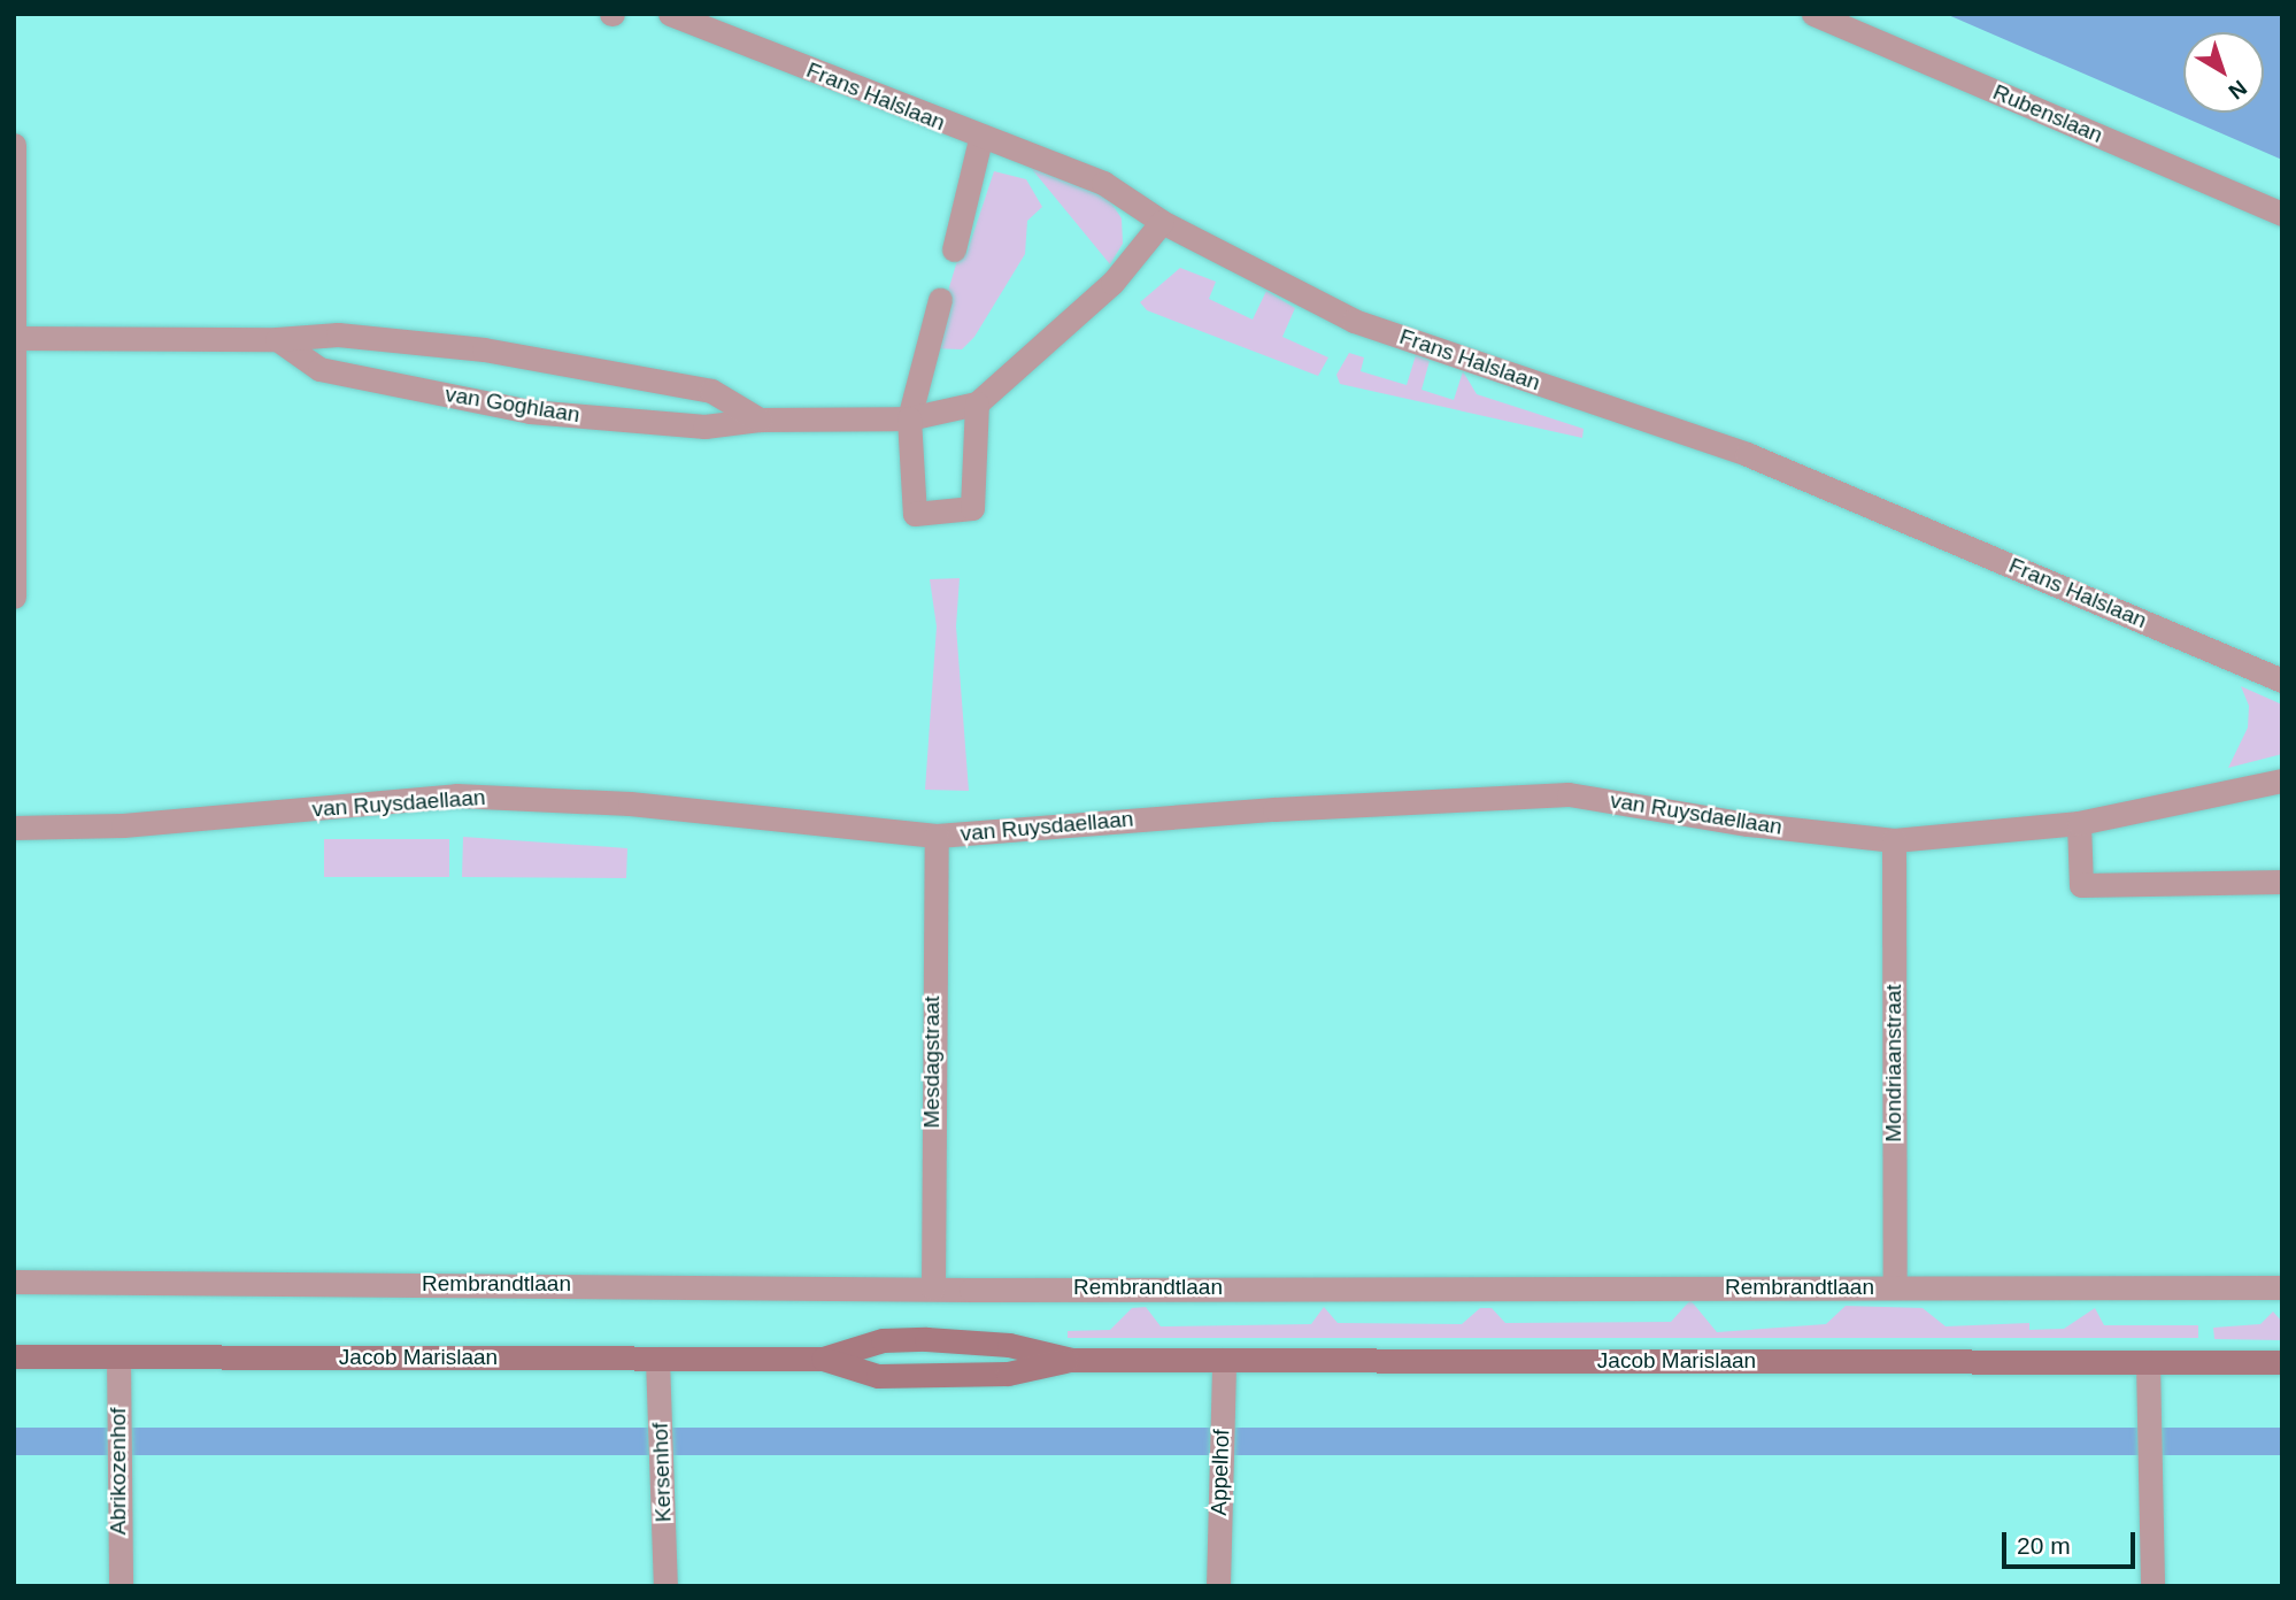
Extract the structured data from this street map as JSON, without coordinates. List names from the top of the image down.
{
  "streets": {
    "main road": ["Jacob Marislaan"],
    "street": [
      "Frans Halslaan",
      "Rubenslaan",
      "van Goghlaan",
      "van Ruysdaellaan",
      "Mesdagstraat",
      "Mondriaanstraat",
      "Rembrandtlaan",
      "Abrikozenhof",
      "Kersenhof",
      "Appelhof"
    ]
  },
  "crossings": [
    ["Frans Halslaan", "van Goghlaan"],
    ["van Ruysdaellaan", "Mesdagstraat"],
    ["van Ruysdaellaan", "Mondriaanstraat"],
    ["Mesdagstraat", "Rembrandtlaan"],
    ["Mondriaanstraat", "Rembrandtlaan"],
    ["Jacob Marislaan", "Abrikozenhof"],
    ["Jacob Marislaan", "Kersenhof"],
    ["Jacob Marislaan", "Appelhof"]
  ],
  "scale_bar": "20 m",
  "north": "bottom right"
}
